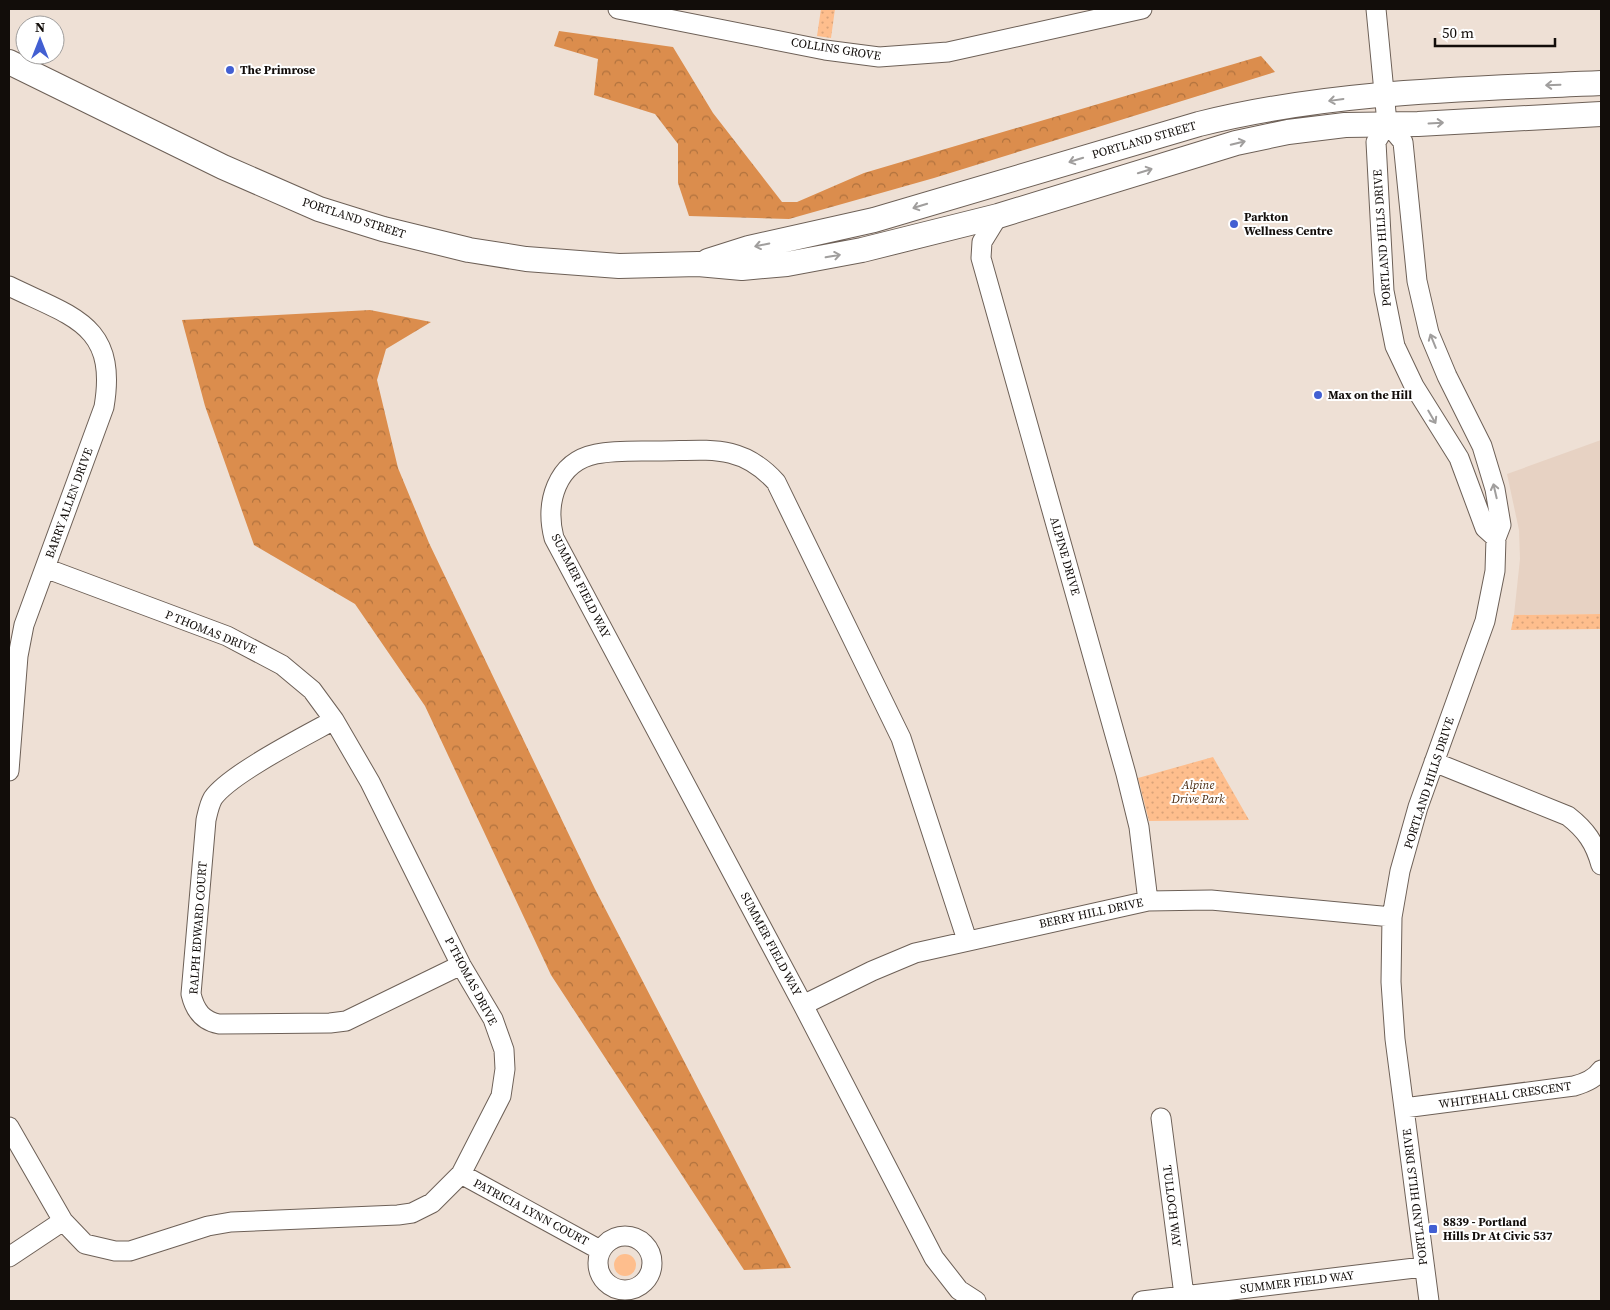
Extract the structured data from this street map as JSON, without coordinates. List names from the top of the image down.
{
  "streets": {
    "main road": ["PORTLAND STREET"],
    "street": [
      "COLLINS GROVE",
      "PORTLAND HILLS DRIVE",
      "BARRY ALLEN DRIVE",
      "ALPINE DRIVE",
      "SUMMER FIELD WAY",
      "P THOMAS DRIVE",
      "BERRY HILL DRIVE",
      "RALPH EDWARD COURT",
      "WHITEHALL CRESCENT",
      "TULLOCH WAY",
      "PATRICIA LYNN COURT"
    ]
  },
  "crossings": [
    ["PORTLAND STREET", "PORTLAND HILLS DRIVE"],
    ["PORTLAND STREET", "ALPINE DRIVE"],
    ["PORTLAND HILLS DRIVE", "SUMMER FIELD WAY"],
    ["PORTLAND HILLS DRIVE", "BERRY HILL DRIVE"],
    ["PORTLAND HILLS DRIVE", "WHITEHALL CRESCENT"],
    ["BARRY ALLEN DRIVE", "P THOMAS DRIVE"],
    ["ALPINE DRIVE", "BERRY HILL DRIVE"],
    ["SUMMER FIELD WAY", "BERRY HILL DRIVE"],
    ["SUMMER FIELD WAY", "TULLOCH WAY"],
    ["P THOMAS DRIVE", "RALPH EDWARD COURT"],
    ["P THOMAS DRIVE", "PATRICIA LYNN COURT"]
  ],
  "parks": ["Alpine Drive Park"],
  "places": {
    "other": ["The Primrose", "Parkton Wellness Centre", "Max on the Hill"],
    "transit": ["8839 - Portland Hills Dr At Civic 537"]
  },
  "scale_bar": "50 m",
  "north": "top"
}
